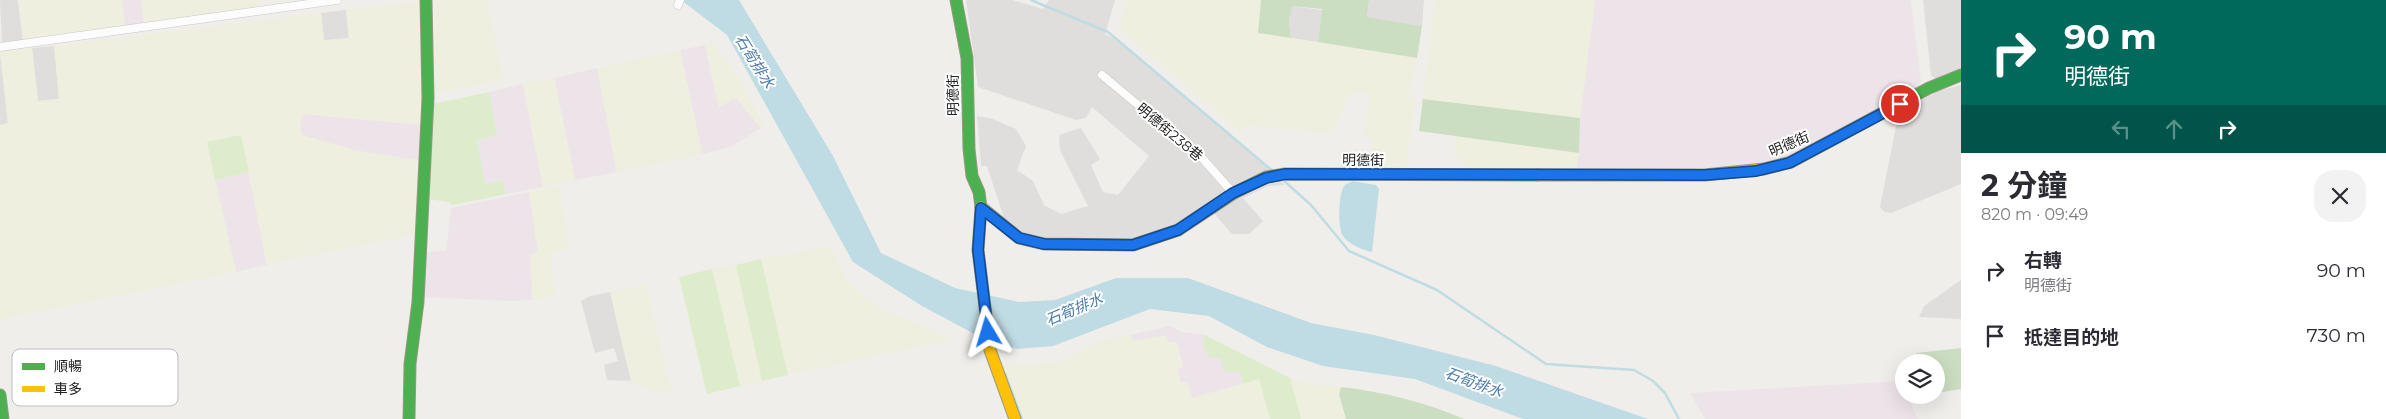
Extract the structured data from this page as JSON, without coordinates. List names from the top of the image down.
{
  "streets": {
    "street": ["明德街", "明德街238巷"]
  },
  "crossings": [
    ["明德街", "明德街238巷"]
  ],
  "water": ["石筍排水"],
  "legend": ["順暢", "車多"],
  "page": {
    "turn": ["90 m", "明德街"],
    "heading": ["2 分鐘", "820 m · 09:49"],
    "list": [
      {
        "name": "右轉",
        "note": "明德街",
        "value": "90 m"
      },
      {
        "name": "抵達目的地",
        "value": "730 m"
      }
    ]
  }
}
